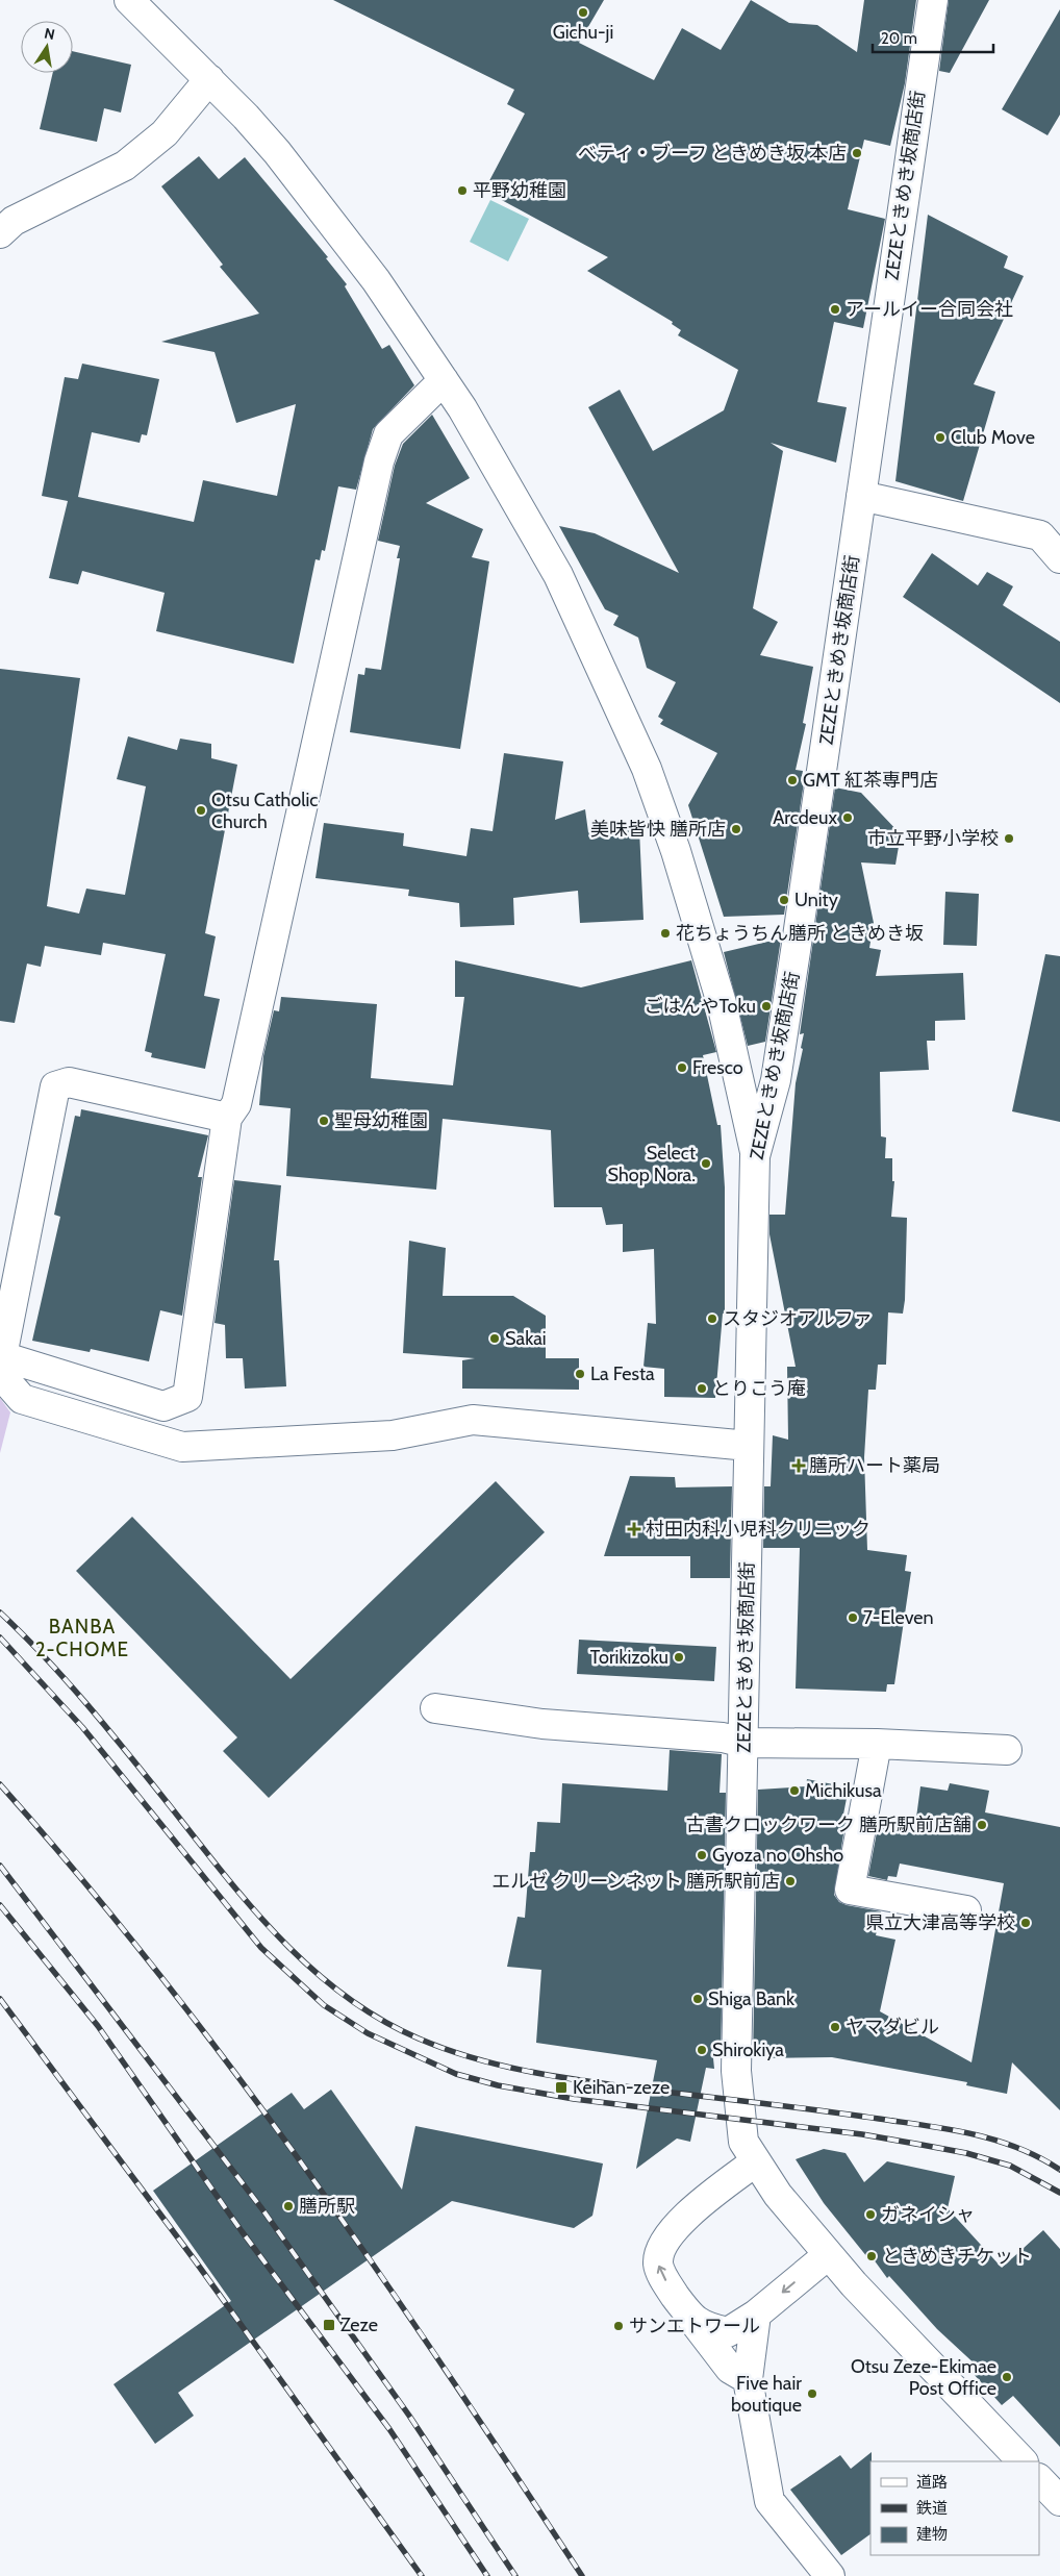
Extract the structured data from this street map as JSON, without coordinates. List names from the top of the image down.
{
  "streets": {
    "street": ["ZEZEときめき坂商店街"]
  },
  "districts": ["BANBA 2-CHOME"],
  "places": {
    "other": [
      "Gichu-ji",
      "べティ・ブーフ ときめき坂 本店",
      "平野幼稚園",
      "アールイー合同会社",
      "Club Move",
      "GMT 紅茶専門店",
      "Otsu Catholic Church",
      "Arcdeux",
      "美味皆快 膳所店",
      "市立平野小学校",
      "Unity",
      "花ちょうちん膳所 ときめき坂",
      "ごはんやToku",
      "Fresco",
      "聖母幼稚園",
      "Select Shop Nora.",
      "スタジオアルファ",
      "Sakai",
      "La Festa",
      "とりこう庵",
      "7-Eleven",
      "Torikizoku",
      "Michikusa",
      "古書クロックワーク 膳所駅前店舗",
      "Gyoza no Ohsho",
      "エルゼ クリーンネット 膳所駅前店",
      "県立大津高等学校",
      "Shiga Bank",
      "ヤマダビル",
      "Shirokiya",
      "膳所駅",
      "ガネイシャ",
      "ときめきチケット",
      "サンエトワール",
      "Otsu Zeze-Ekimae Post Office",
      "Five hair boutique"
    ],
    "health": ["膳所ハート薬局", "村田内科小児科クリニック"],
    "transit": ["Keihan-zeze", "Zeze"]
  },
  "legend": ["道路", "鉄道", "建物"],
  "scale_bar": "20 m",
  "north": "top"
}
